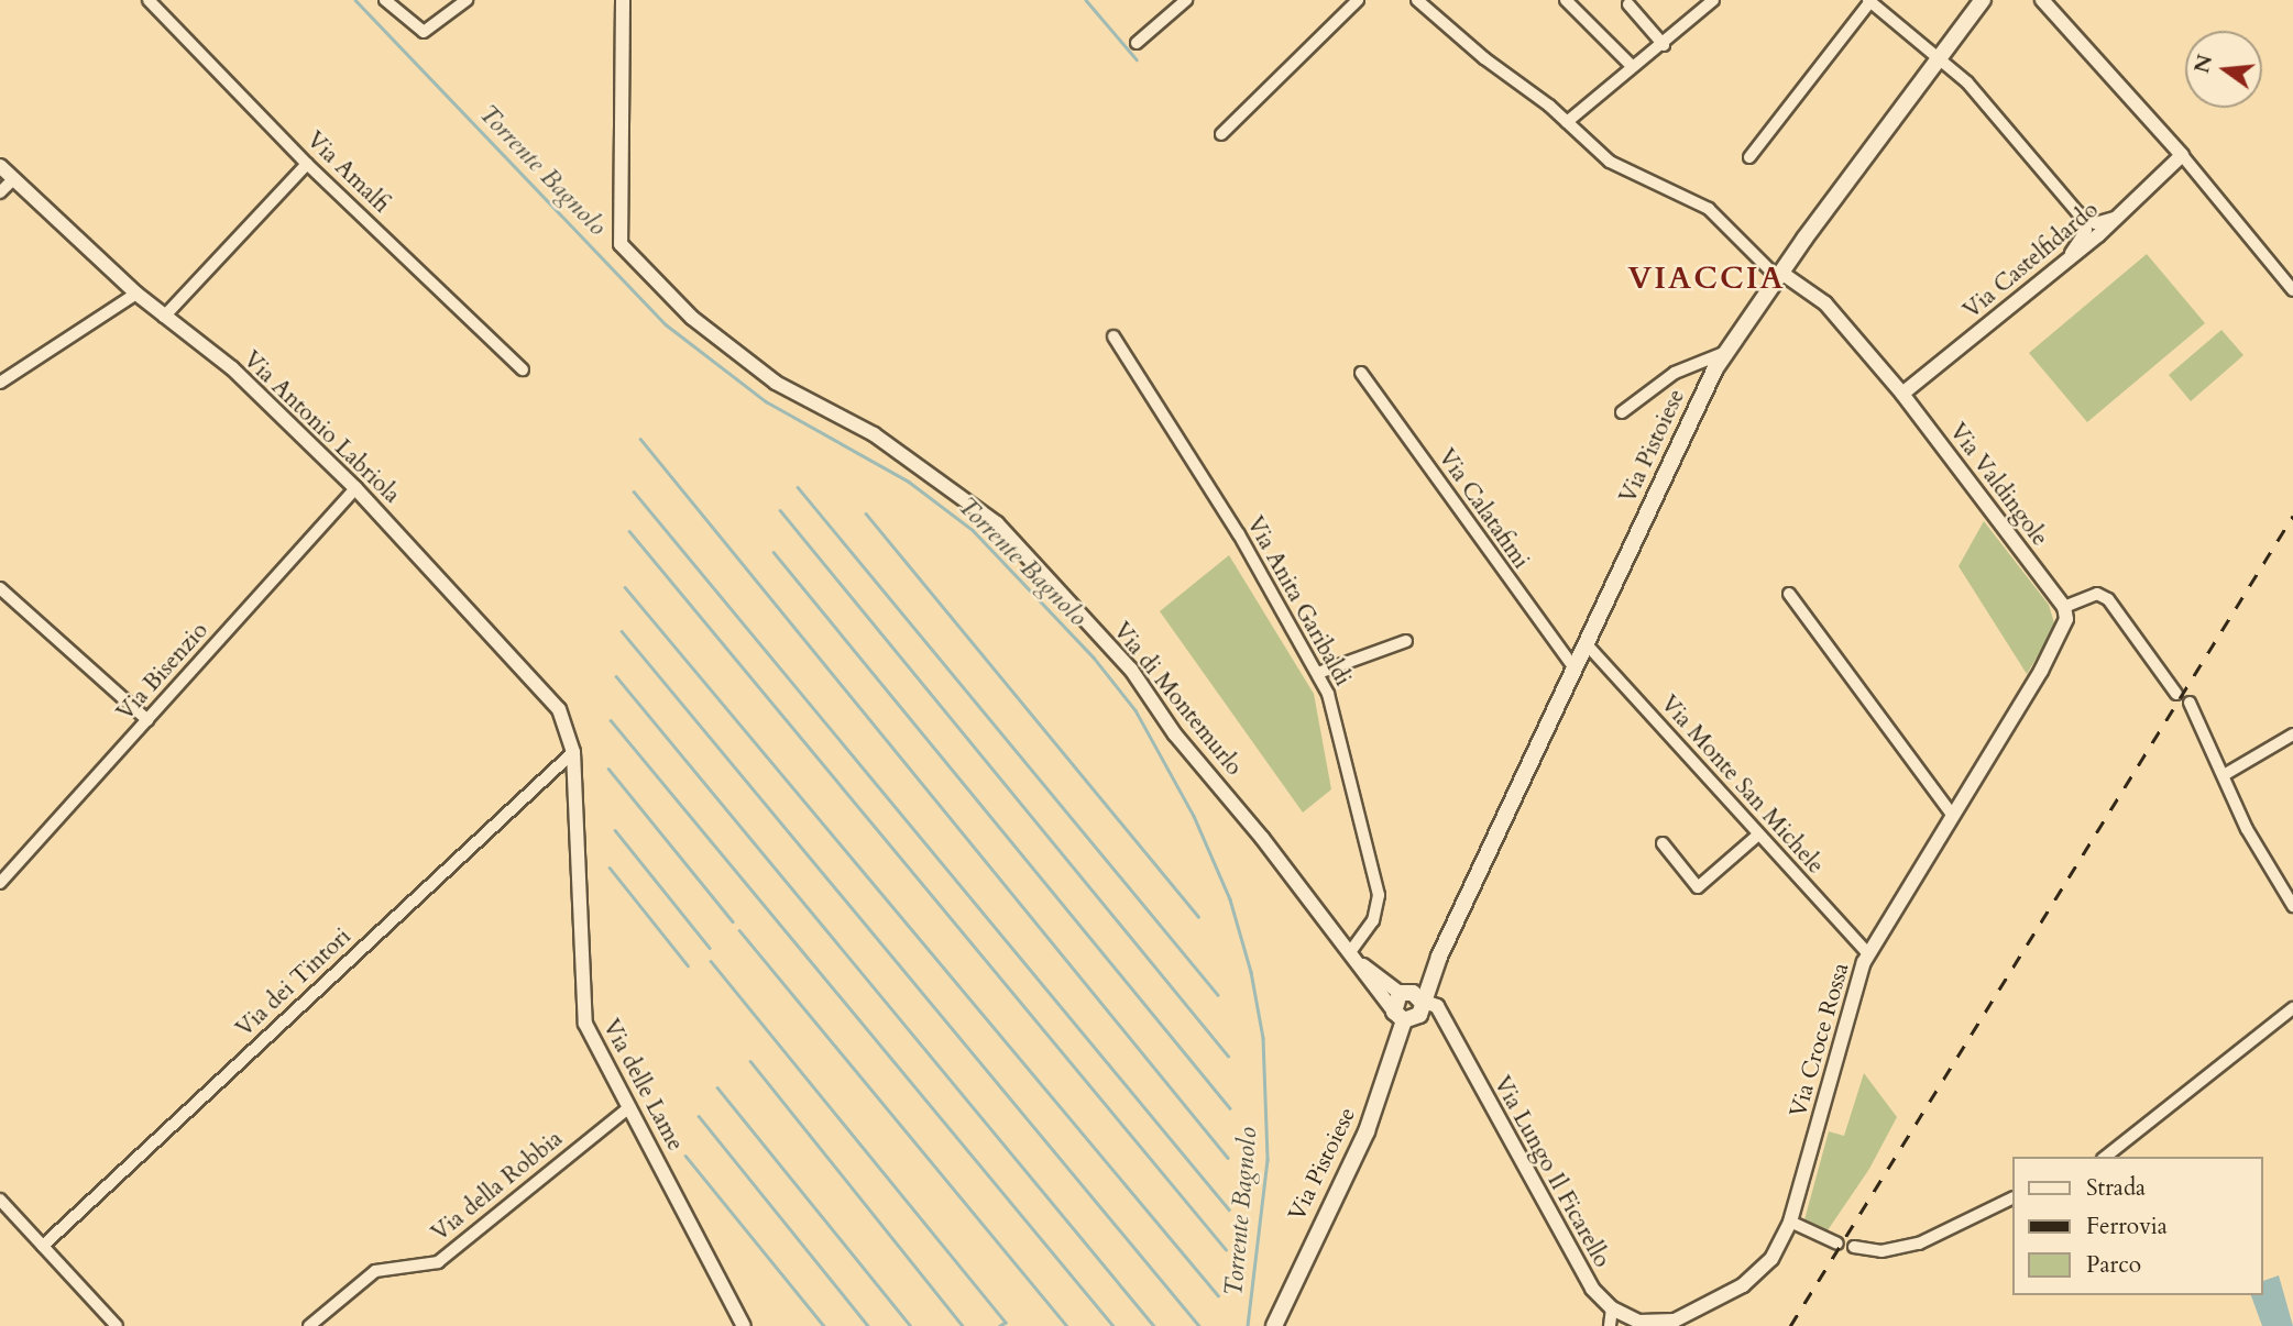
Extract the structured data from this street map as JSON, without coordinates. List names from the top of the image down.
{
  "streets": {
    "main road": ["Via Pistoiese"],
    "street": [
      "Via Amalfi",
      "Via Castelfidardo",
      "Via Antonio Labriola",
      "Via Valdingole",
      "Via Calatafimi",
      "Via Anita Garibaldi",
      "Via Bisenzio",
      "Via di Montemurlo",
      "Via Monte San Michele",
      "Via dei Tintori",
      "Via Croce Rossa",
      "Via delle Lame",
      "Via Lungo Il Ficarello",
      "Via della Robbia"
    ]
  },
  "crossings": [
    ["Via Castelfidardo", "Via Valdingole"],
    ["Via Antonio Labriola", "Via Bisenzio"],
    ["Via Antonio Labriola", "Via dei Tintori"],
    ["Via Antonio Labriola", "Via delle Lame"],
    ["Via Pistoiese", "Via Valdingole"],
    ["Via Pistoiese", "Via Calatafimi"],
    ["Via Pistoiese", "Via di Montemurlo"],
    ["Via Pistoiese", "Via Monte San Michele"],
    ["Via Pistoiese", "Via Lungo Il Ficarello"],
    ["Via Valdingole", "Via Croce Rossa"],
    ["Via Anita Garibaldi", "Via di Montemurlo"],
    ["Via di Montemurlo", "Via Lungo Il Ficarello"],
    ["Via Monte San Michele", "Via Croce Rossa"],
    ["Via dei Tintori", "Via delle Lame"],
    ["Via Croce Rossa", "Via Lungo Il Ficarello"],
    ["Via delle Lame", "Via della Robbia"]
  ],
  "districts": ["VIACCIA"],
  "water": ["Torrente Bagnolo"],
  "legend": ["Strada", "Ferrovia", "Parco"],
  "north": "left"
}
